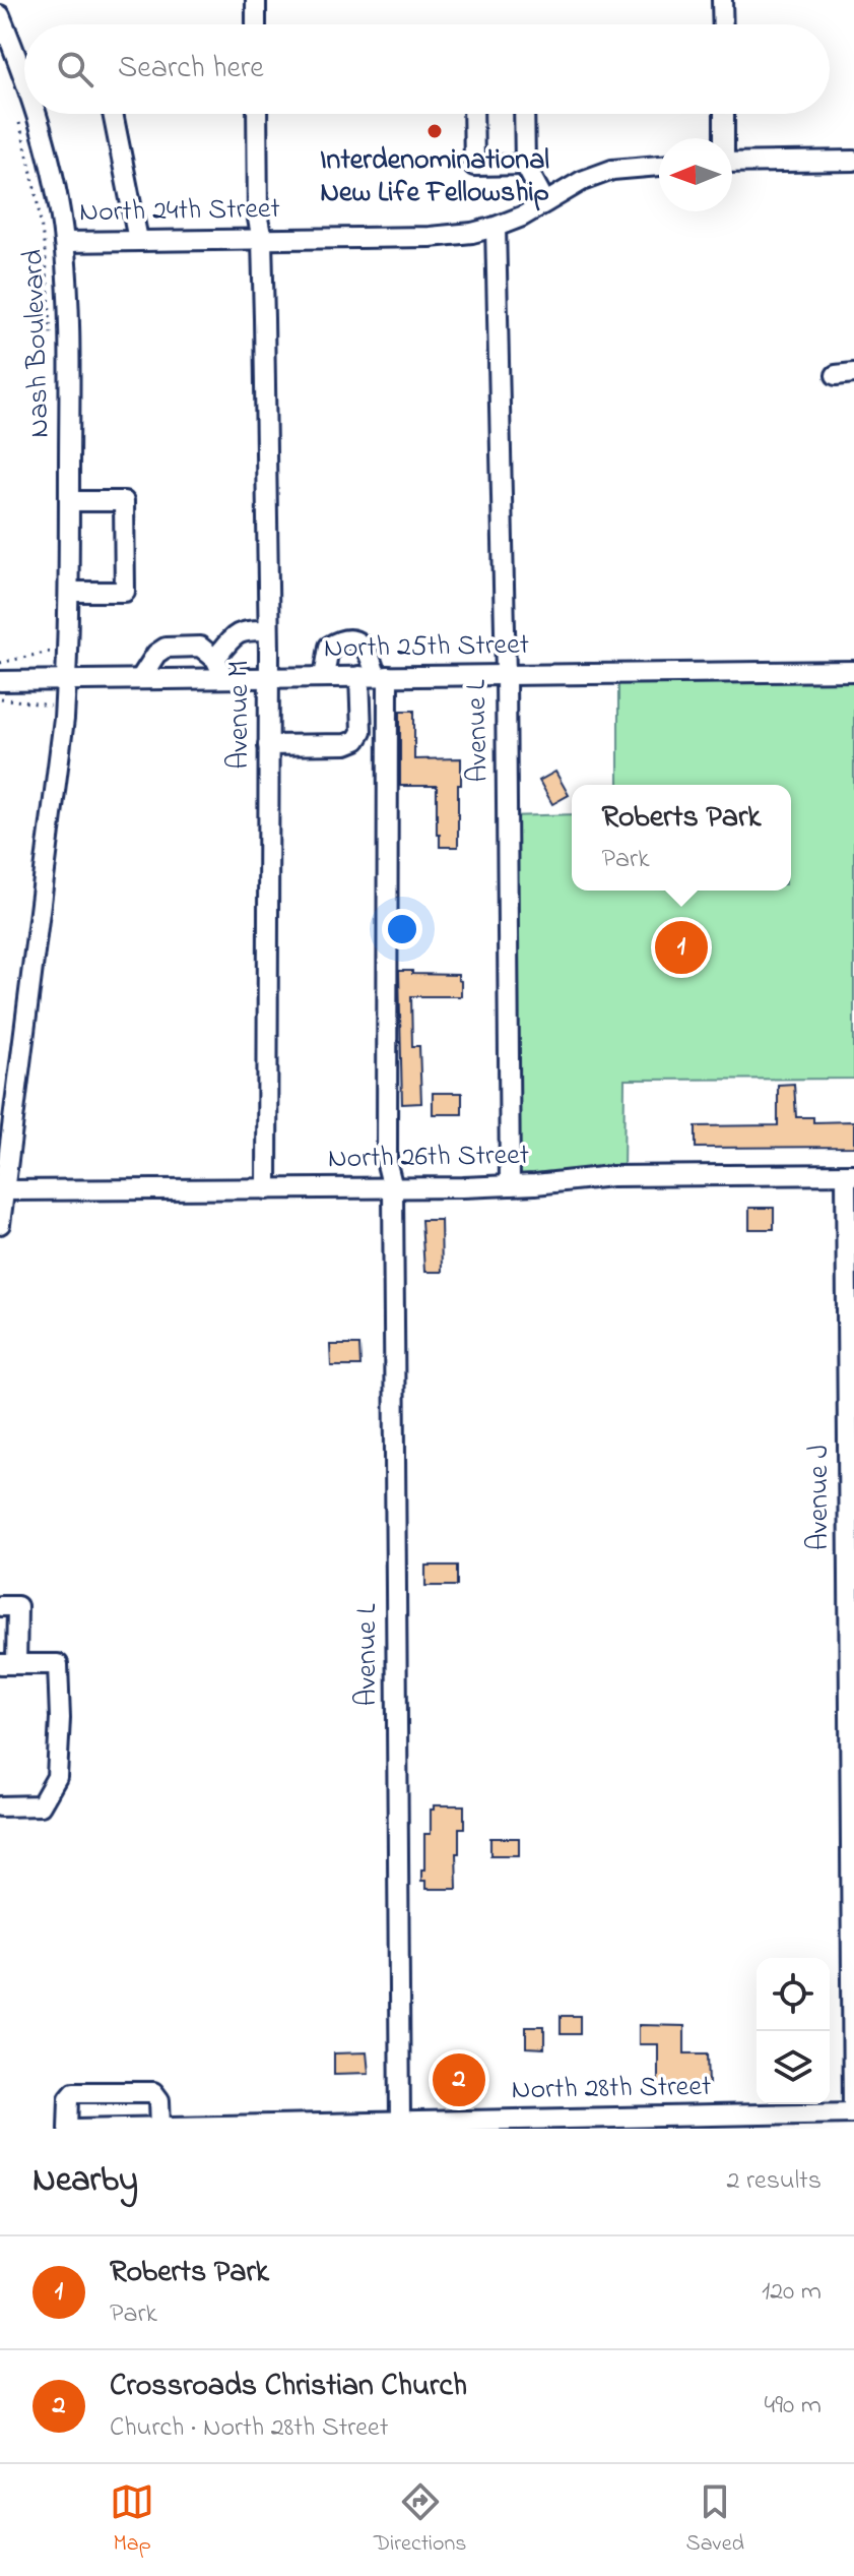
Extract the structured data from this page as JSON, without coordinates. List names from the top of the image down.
{
  "streets": {
    "street": [
      "North 24th Street",
      "Nash Boulevard",
      "North 25th Street",
      "Avenue M",
      "Avenue L",
      "North 26th Street",
      "Avenue J",
      "North 28th Street"
    ]
  },
  "crossings": [
    ["North 24th Street", "Nash Boulevard"],
    ["North 24th Street", "Avenue M"],
    ["North 24th Street", "Avenue L"],
    ["Nash Boulevard", "North 25th Street"],
    ["Nash Boulevard", "North 26th Street"],
    ["North 25th Street", "Avenue M"],
    ["North 25th Street", "Avenue L"],
    ["Avenue M", "North 26th Street"],
    ["Avenue L", "North 26th Street"],
    ["Avenue L", "North 28th Street"],
    ["North 26th Street", "Avenue J"],
    ["Avenue J", "North 28th Street"]
  ],
  "places": ["Interdenominational New Life Fellowship"],
  "north": "left",
  "page": {
    "search": "Search here",
    "popup": ["Roberts Park", "Park"],
    "pins": ["1", "2"],
    "heading": ["Nearby", "2 results"],
    "list": [
      {
        "mark": "1",
        "name": "Roberts Park",
        "note": "Park",
        "value": "120 m"
      },
      {
        "mark": "2",
        "name": "Crossroads Christian Church",
        "note": "Church · North 28th Street",
        "value": "490 m"
      }
    ],
    "nav": ["Map", "Directions", "Saved"]
  }
}
